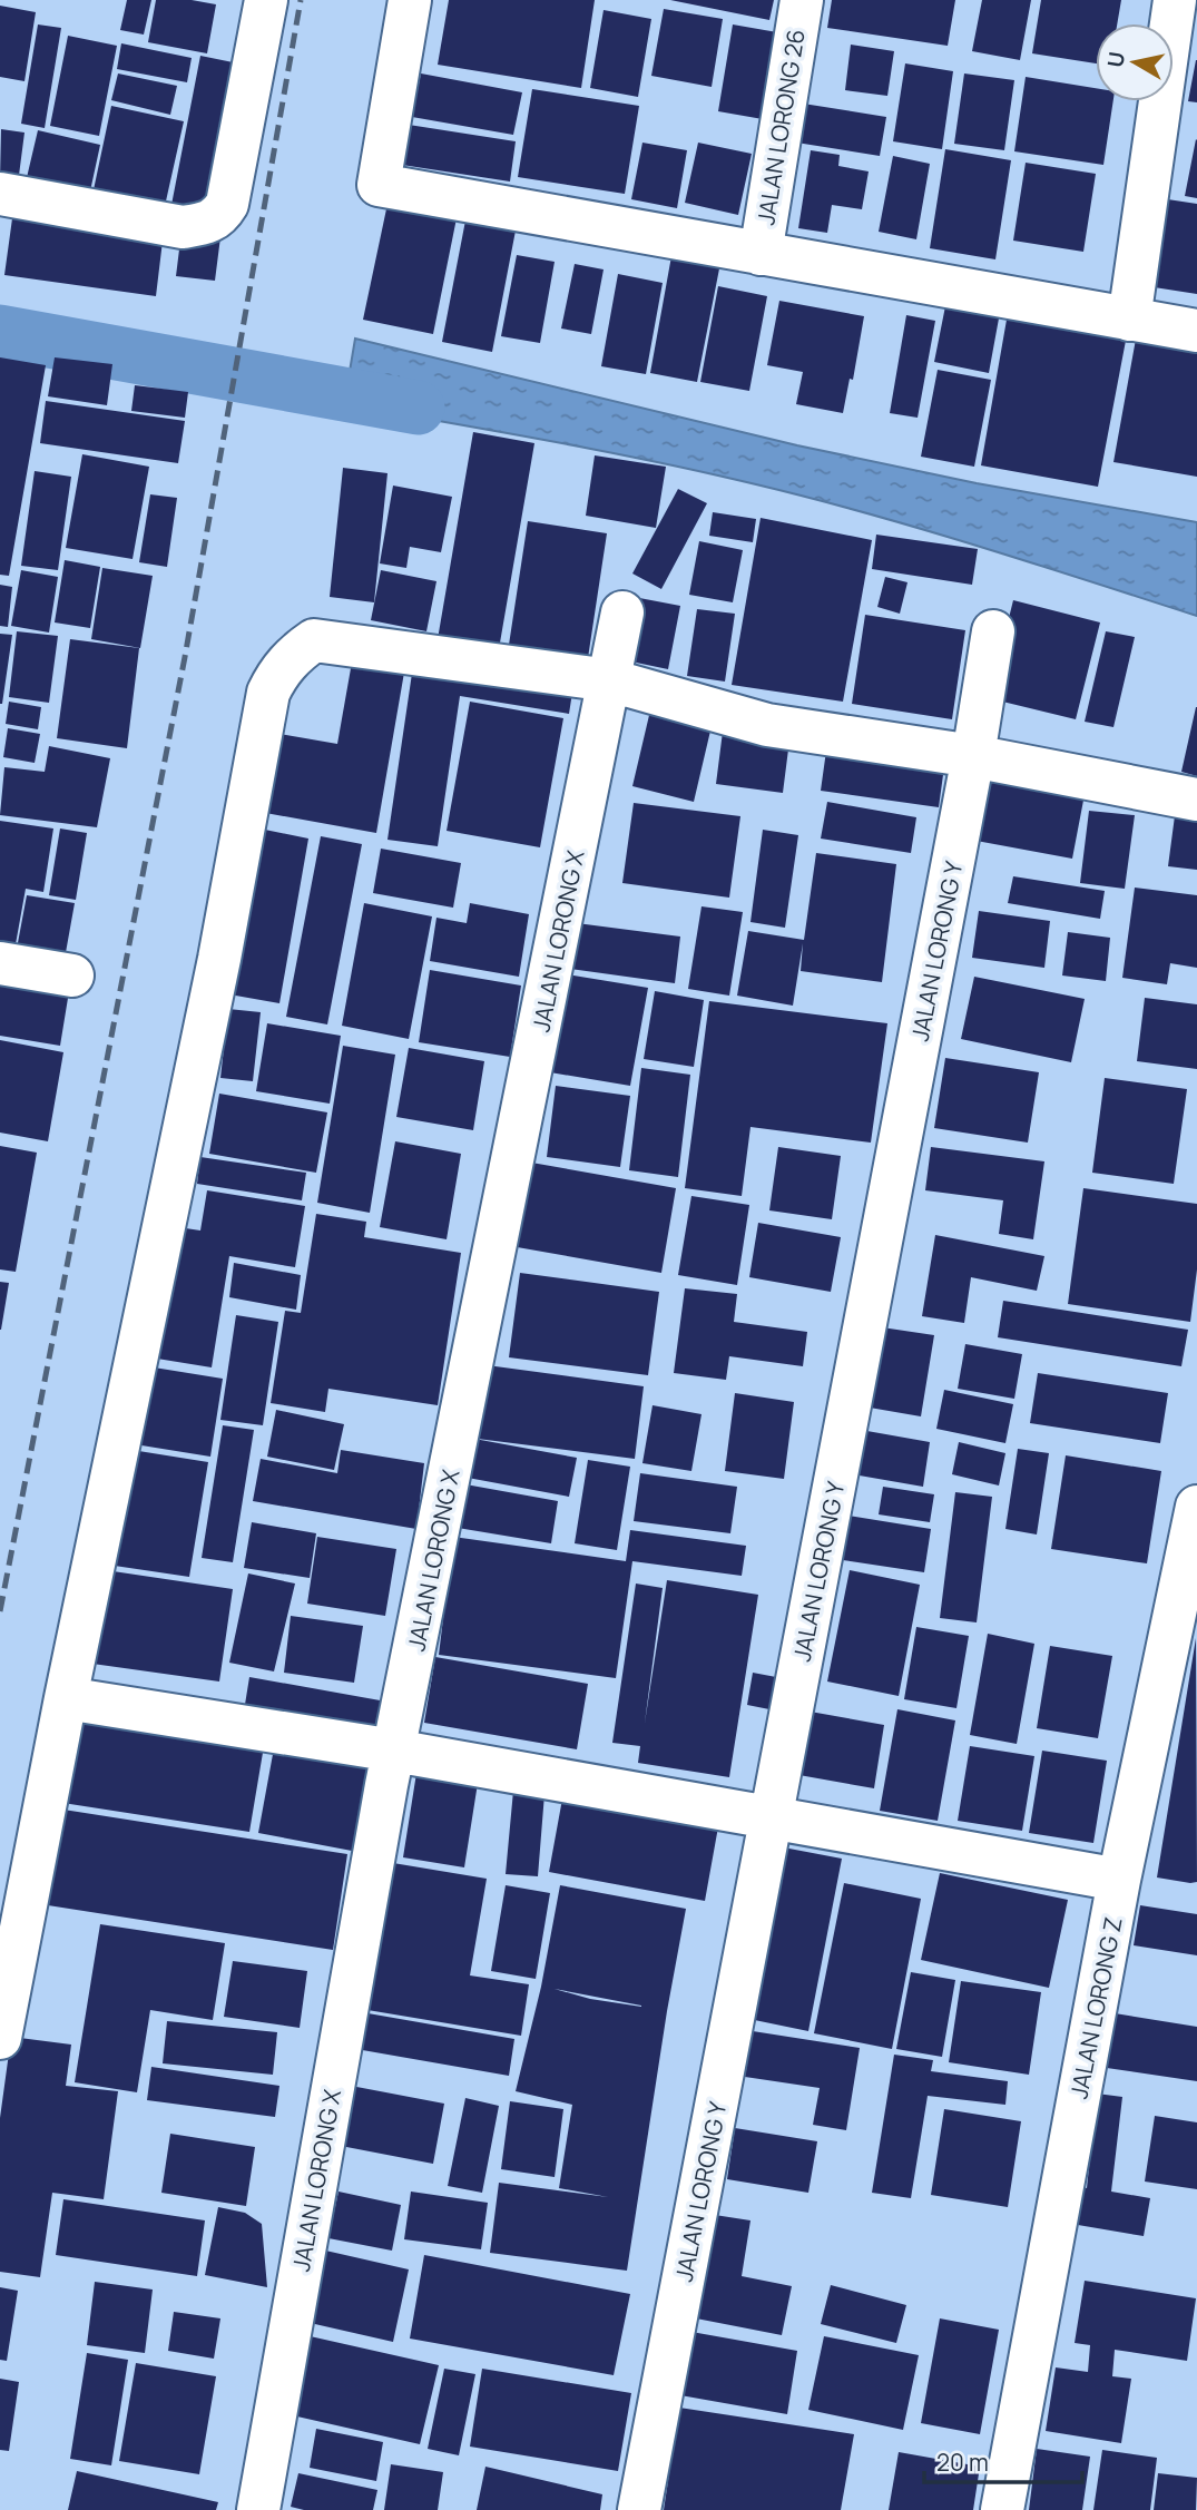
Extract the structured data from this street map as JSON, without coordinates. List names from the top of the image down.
{
  "streets": {
    "street": [
      "JALAN LORONG 26",
      "JALAN LORONG X",
      "JALAN LORONG Y",
      "JALAN LORONG Z"
    ]
  },
  "scale_bar": "20 m",
  "north": "left"
}
